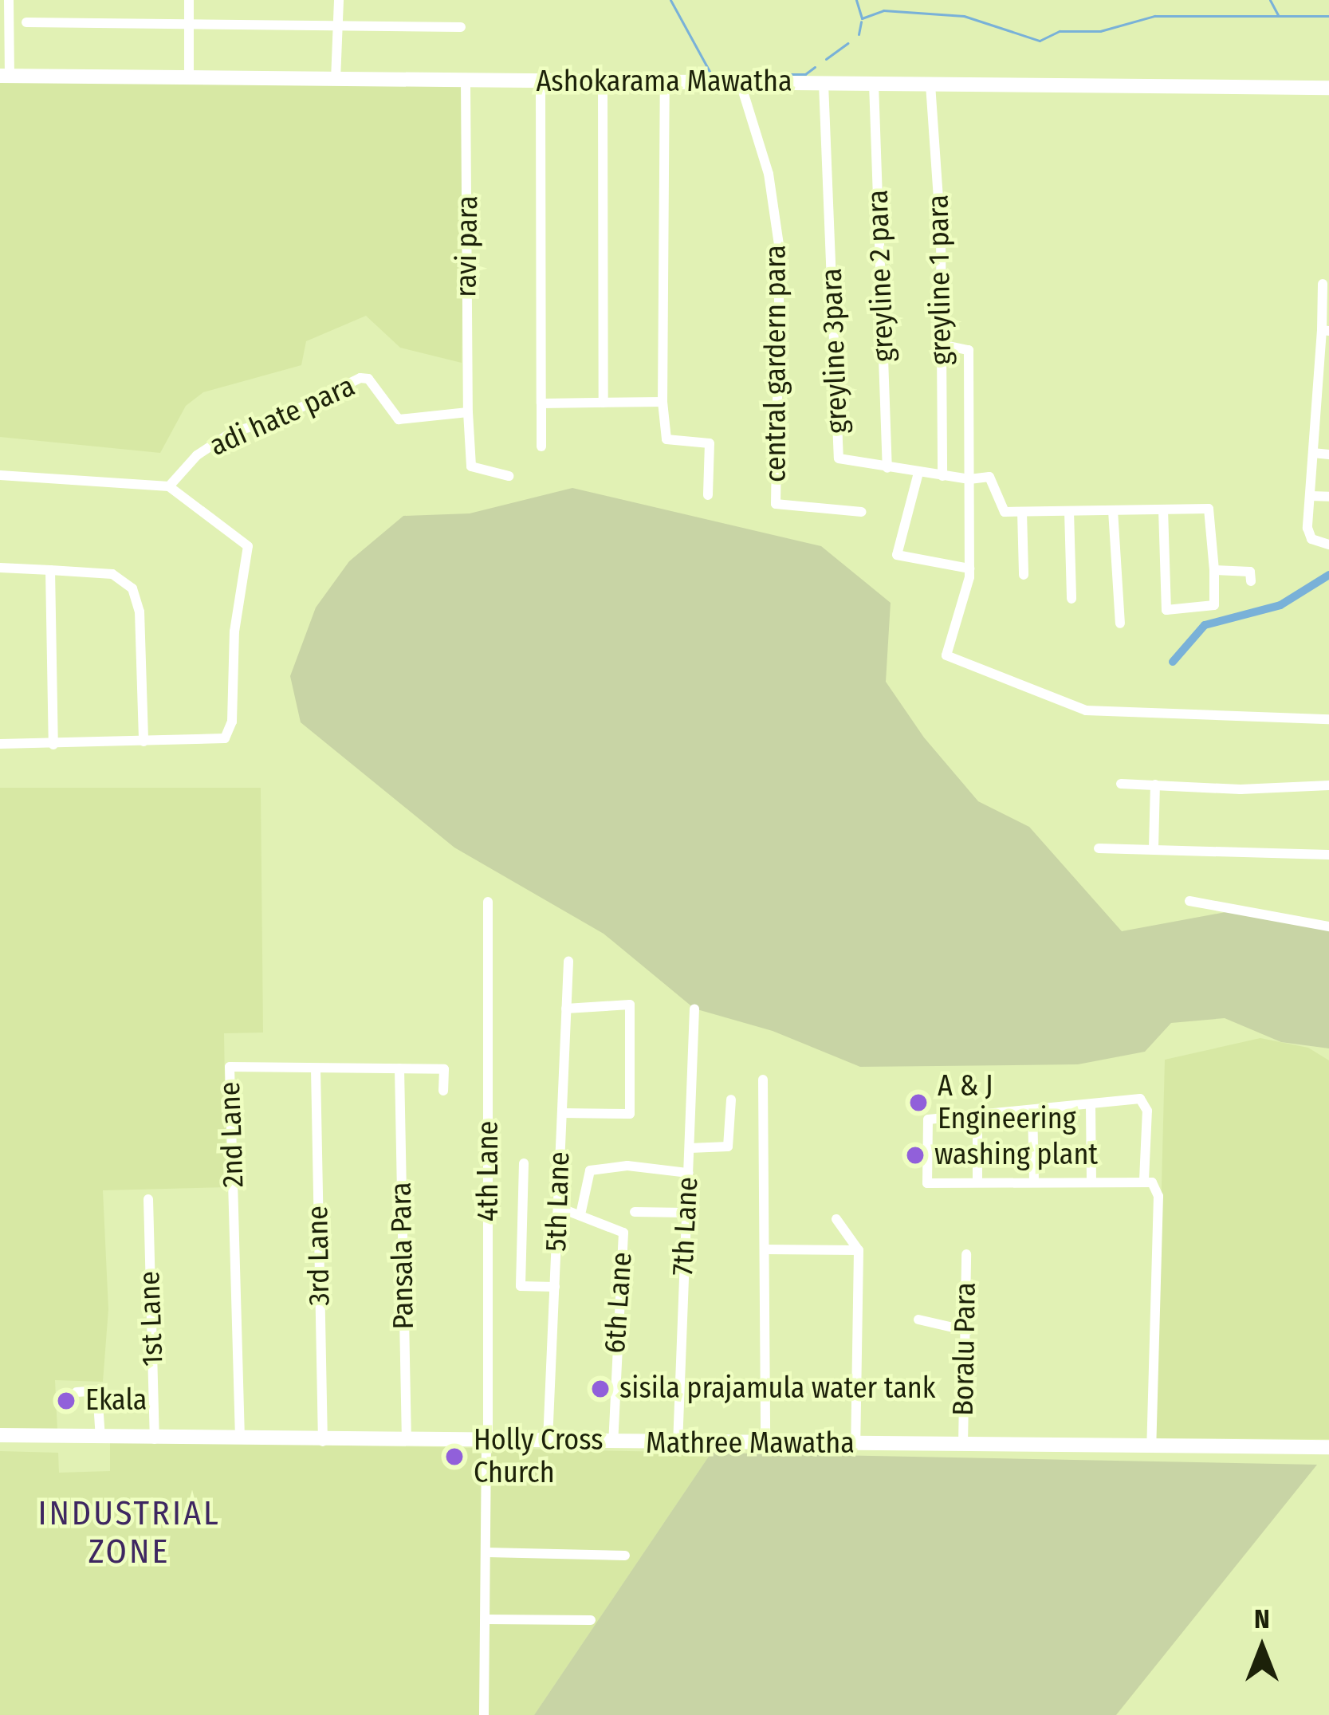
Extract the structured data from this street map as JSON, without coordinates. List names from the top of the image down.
{
  "streets": {
    "street": [
      "Ashokarama Mawatha",
      "ravi para",
      "greyline 2 para",
      "greyline 1 para",
      "greyline 3para",
      "central gardern para",
      "adi hate para",
      "2nd Lane",
      "4th Lane",
      "5th Lane",
      "7th Lane",
      "3rd Lane",
      "Pansala Para",
      "6th Lane",
      "1st Lane",
      "Boralu Para",
      "Mathree Mawatha"
    ]
  },
  "crossings": [
    ["Ashokarama Mawatha", "ravi para"],
    ["Ashokarama Mawatha", "greyline 2 para"],
    ["Ashokarama Mawatha", "greyline 1 para"],
    ["Ashokarama Mawatha", "greyline 3para"],
    ["Ashokarama Mawatha", "central gardern para"],
    ["ravi para", "adi hate para"],
    ["greyline 2 para", "greyline 3para"],
    ["greyline 1 para", "greyline 3para"],
    ["2nd Lane", "3rd Lane"],
    ["2nd Lane", "Pansala Para"],
    ["2nd Lane", "Mathree Mawatha"],
    ["4th Lane", "Mathree Mawatha"],
    ["5th Lane", "6th Lane"],
    ["5th Lane", "Mathree Mawatha"],
    ["7th Lane", "Mathree Mawatha"],
    ["3rd Lane", "Mathree Mawatha"],
    ["Pansala Para", "Mathree Mawatha"],
    ["6th Lane", "Mathree Mawatha"],
    ["1st Lane", "Mathree Mawatha"],
    ["Boralu Para", "Mathree Mawatha"]
  ],
  "districts": ["INDUSTRIAL ZONE"],
  "places": [
    "A & J Engineering",
    "washing plant",
    "sisila prajamula water tank",
    "Ekala",
    "Holly Cross Church"
  ],
  "north": "top"
}
